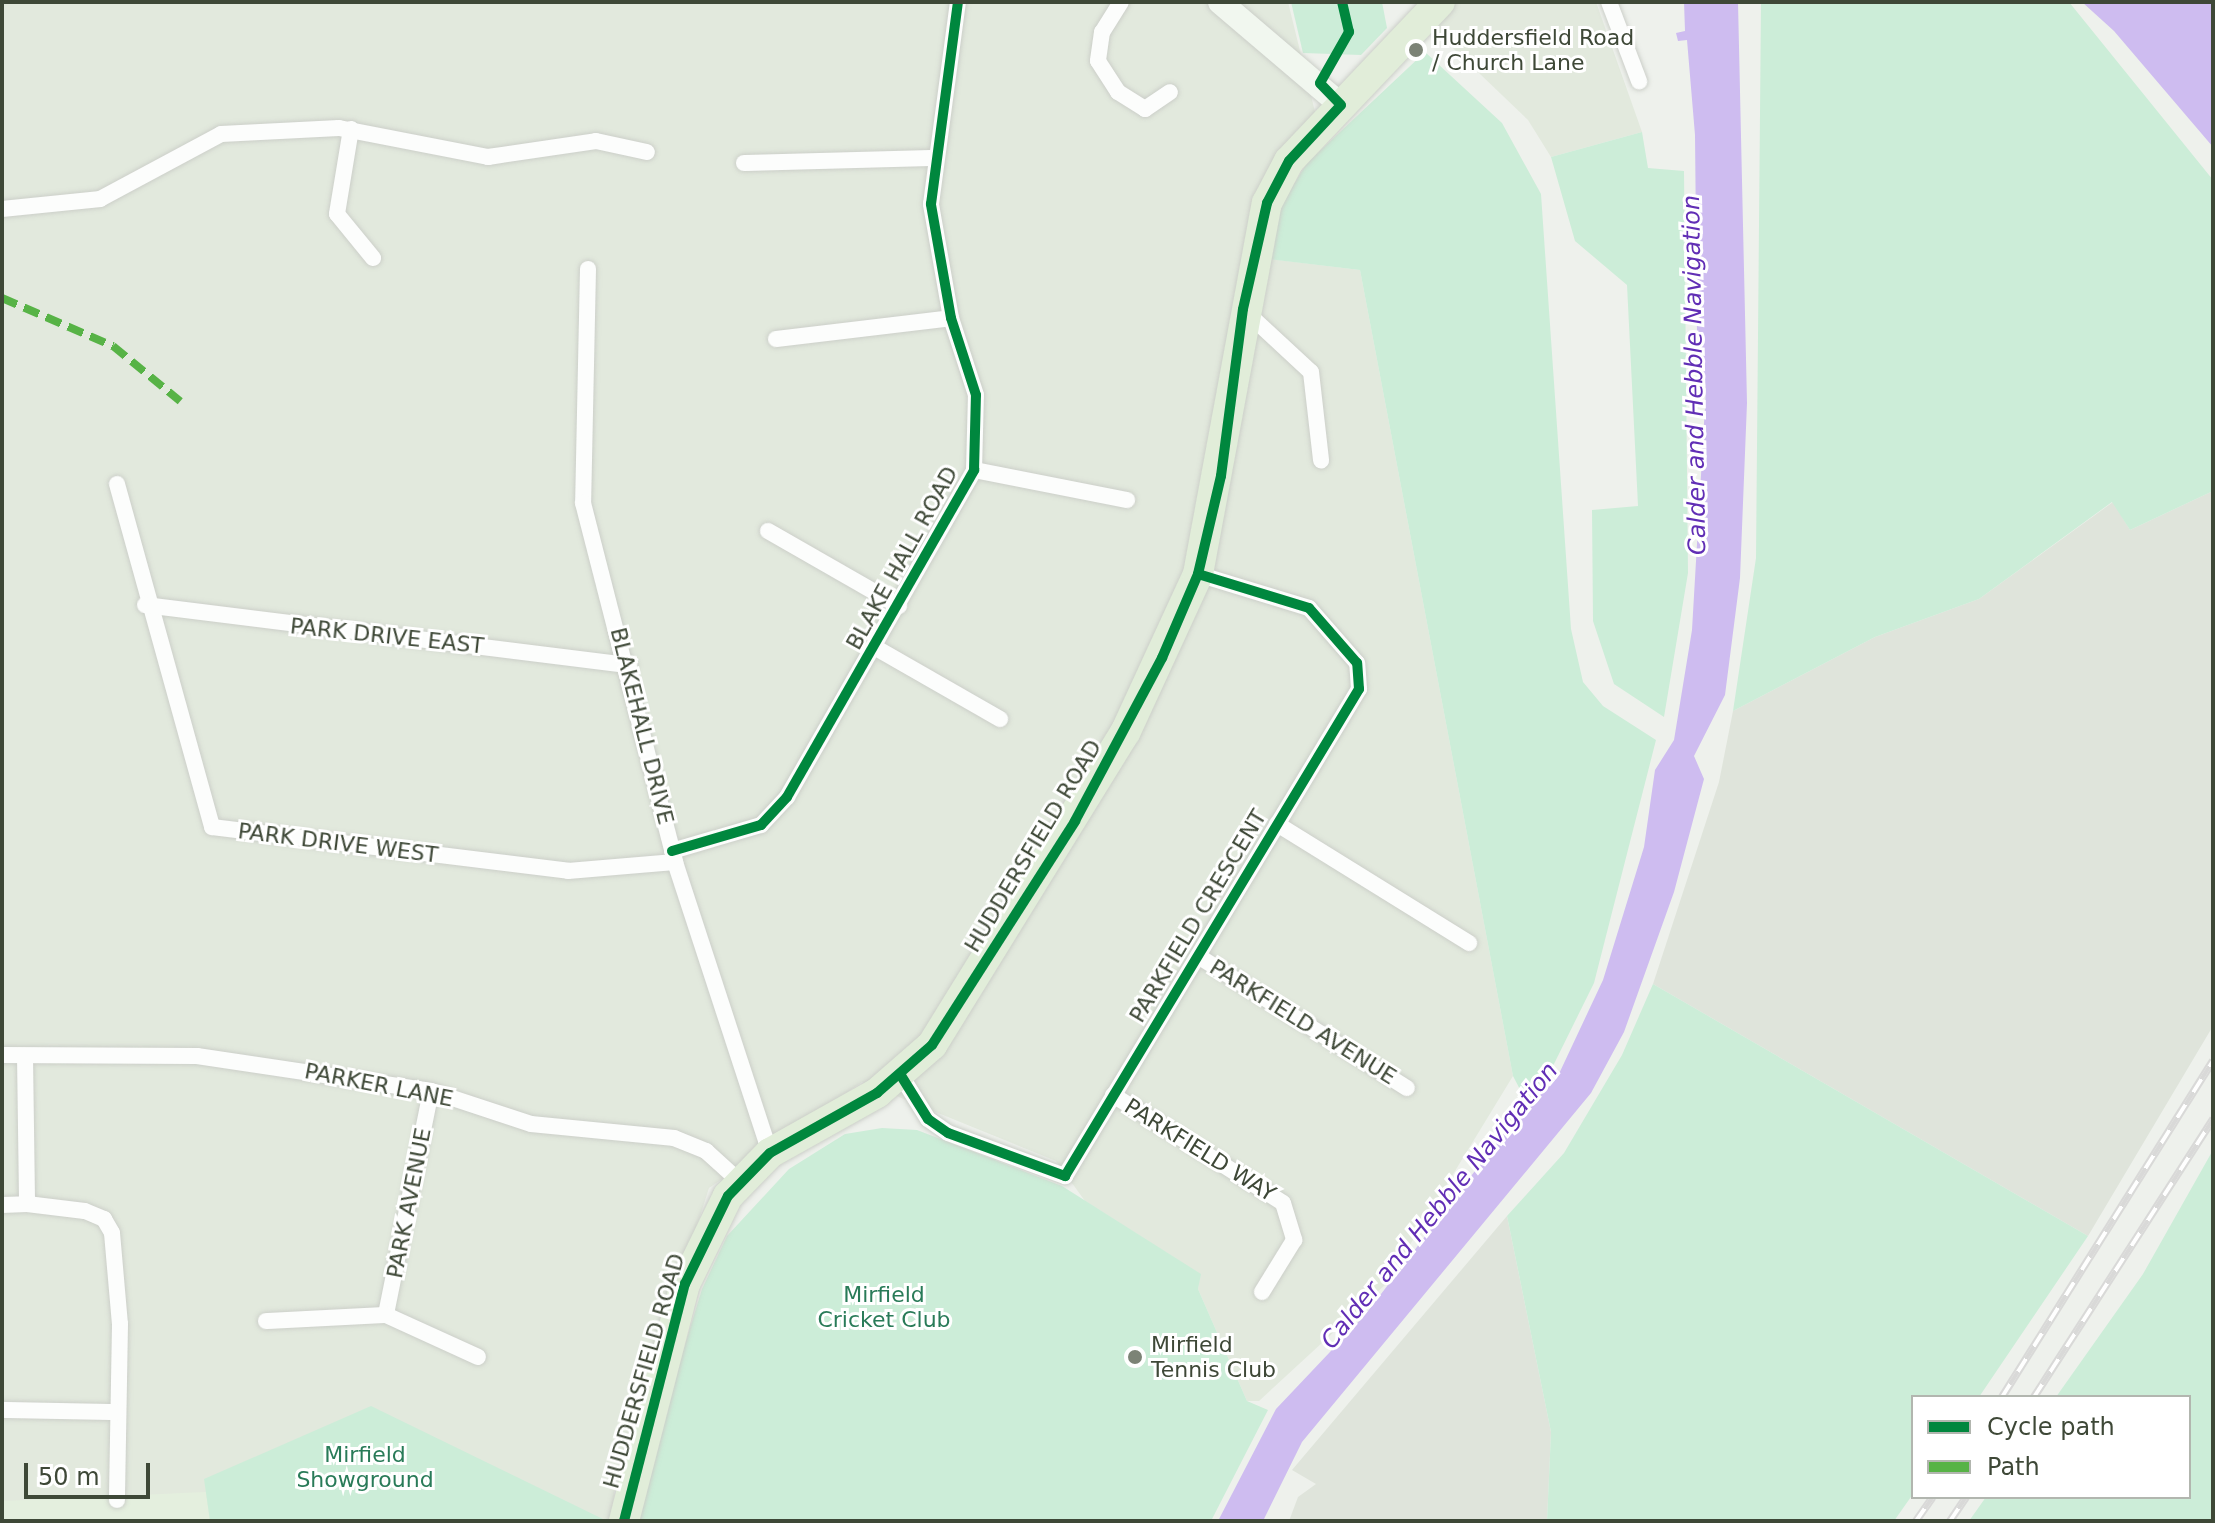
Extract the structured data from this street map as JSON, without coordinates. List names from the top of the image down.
{
  "streets": {
    "highway": ["HUDDERSFIELD ROAD"],
    "street": [
      "BLAKE HALL ROAD",
      "PARK DRIVE EAST",
      "BLAKEHALL DRIVE",
      "PARK DRIVE WEST",
      "PARKFIELD CRESCENT",
      "PARKFIELD AVENUE",
      "PARKER LANE",
      "PARKFIELD WAY",
      "PARK AVENUE"
    ]
  },
  "crossings": [
    ["BLAKE HALL ROAD", "BLAKEHALL DRIVE"],
    ["BLAKE HALL ROAD", "PARK DRIVE WEST"],
    ["PARK DRIVE EAST", "BLAKEHALL DRIVE"],
    ["PARK DRIVE EAST", "PARK DRIVE WEST"],
    ["BLAKEHALL DRIVE", "PARK DRIVE WEST"],
    ["BLAKEHALL DRIVE", "HUDDERSFIELD ROAD"],
    ["HUDDERSFIELD ROAD", "PARKFIELD CRESCENT"],
    ["HUDDERSFIELD ROAD", "PARKER LANE"],
    ["PARKFIELD CRESCENT", "PARKFIELD AVENUE"],
    ["PARKFIELD CRESCENT", "PARKFIELD WAY"],
    ["PARKER LANE", "PARK AVENUE"]
  ],
  "water": ["Calder and Hebble Navigation"],
  "parks": ["Mirfield Cricket Club", "Mirfield Showground"],
  "places": ["Huddersfield Road / Church Lane", "Mirfield Tennis Club"],
  "legend": ["Cycle path", "Path"],
  "scale_bar": "50 m"
}
